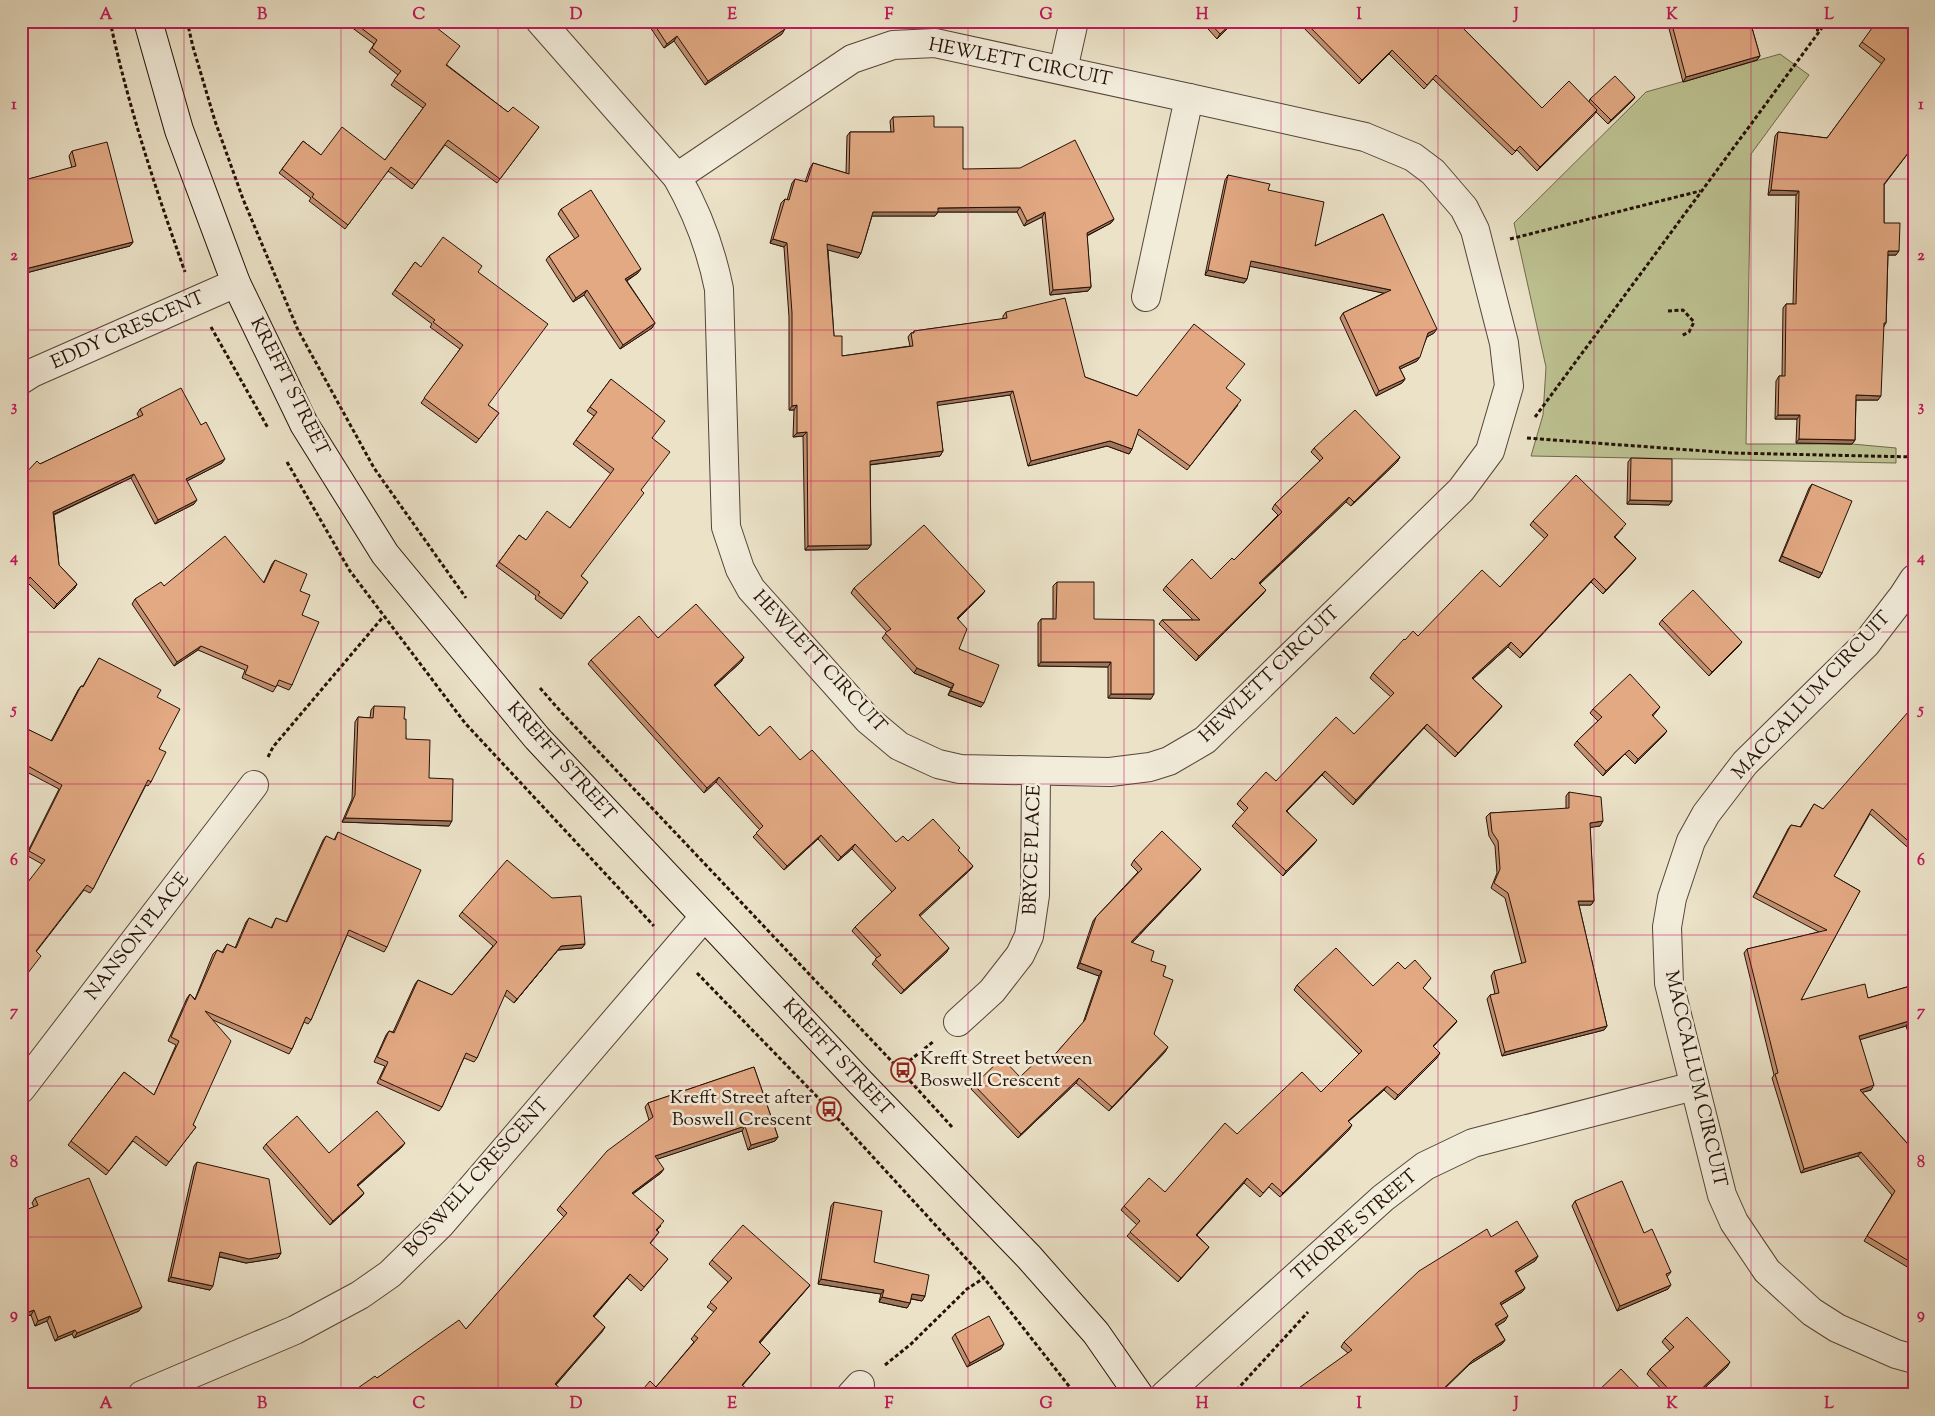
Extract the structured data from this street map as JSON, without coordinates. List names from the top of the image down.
{
  "streets": {
    "street": [
      "HEWLETT CIRCUIT",
      "EDDY CRESCENT",
      "KREFFT STREET",
      "MACCALLUM CIRCUIT",
      "BRYCE PLACE",
      "NANSON PLACE",
      "BOSWELL CRESCENT",
      "THORPE STREET"
    ]
  },
  "crossings": [
    ["HEWLETT CIRCUIT", "BRYCE PLACE"],
    ["EDDY CRESCENT", "KREFFT STREET"],
    ["KREFFT STREET", "BOSWELL CRESCENT"],
    ["MACCALLUM CIRCUIT", "THORPE STREET"]
  ],
  "places": {
    "bus stop": ["Krefft Street between Boswell Crescent", "Krefft Street after Boswell Crescent"]
  },
  "grid": {
    "columns": [
      "A",
      "B",
      "C",
      "D",
      "E",
      "F",
      "G",
      "H",
      "I",
      "J",
      "K",
      "L"
    ],
    "rows": [
      "1",
      "2",
      "3",
      "4",
      "5",
      "6",
      "7",
      "8",
      "9"
    ]
  }
}
